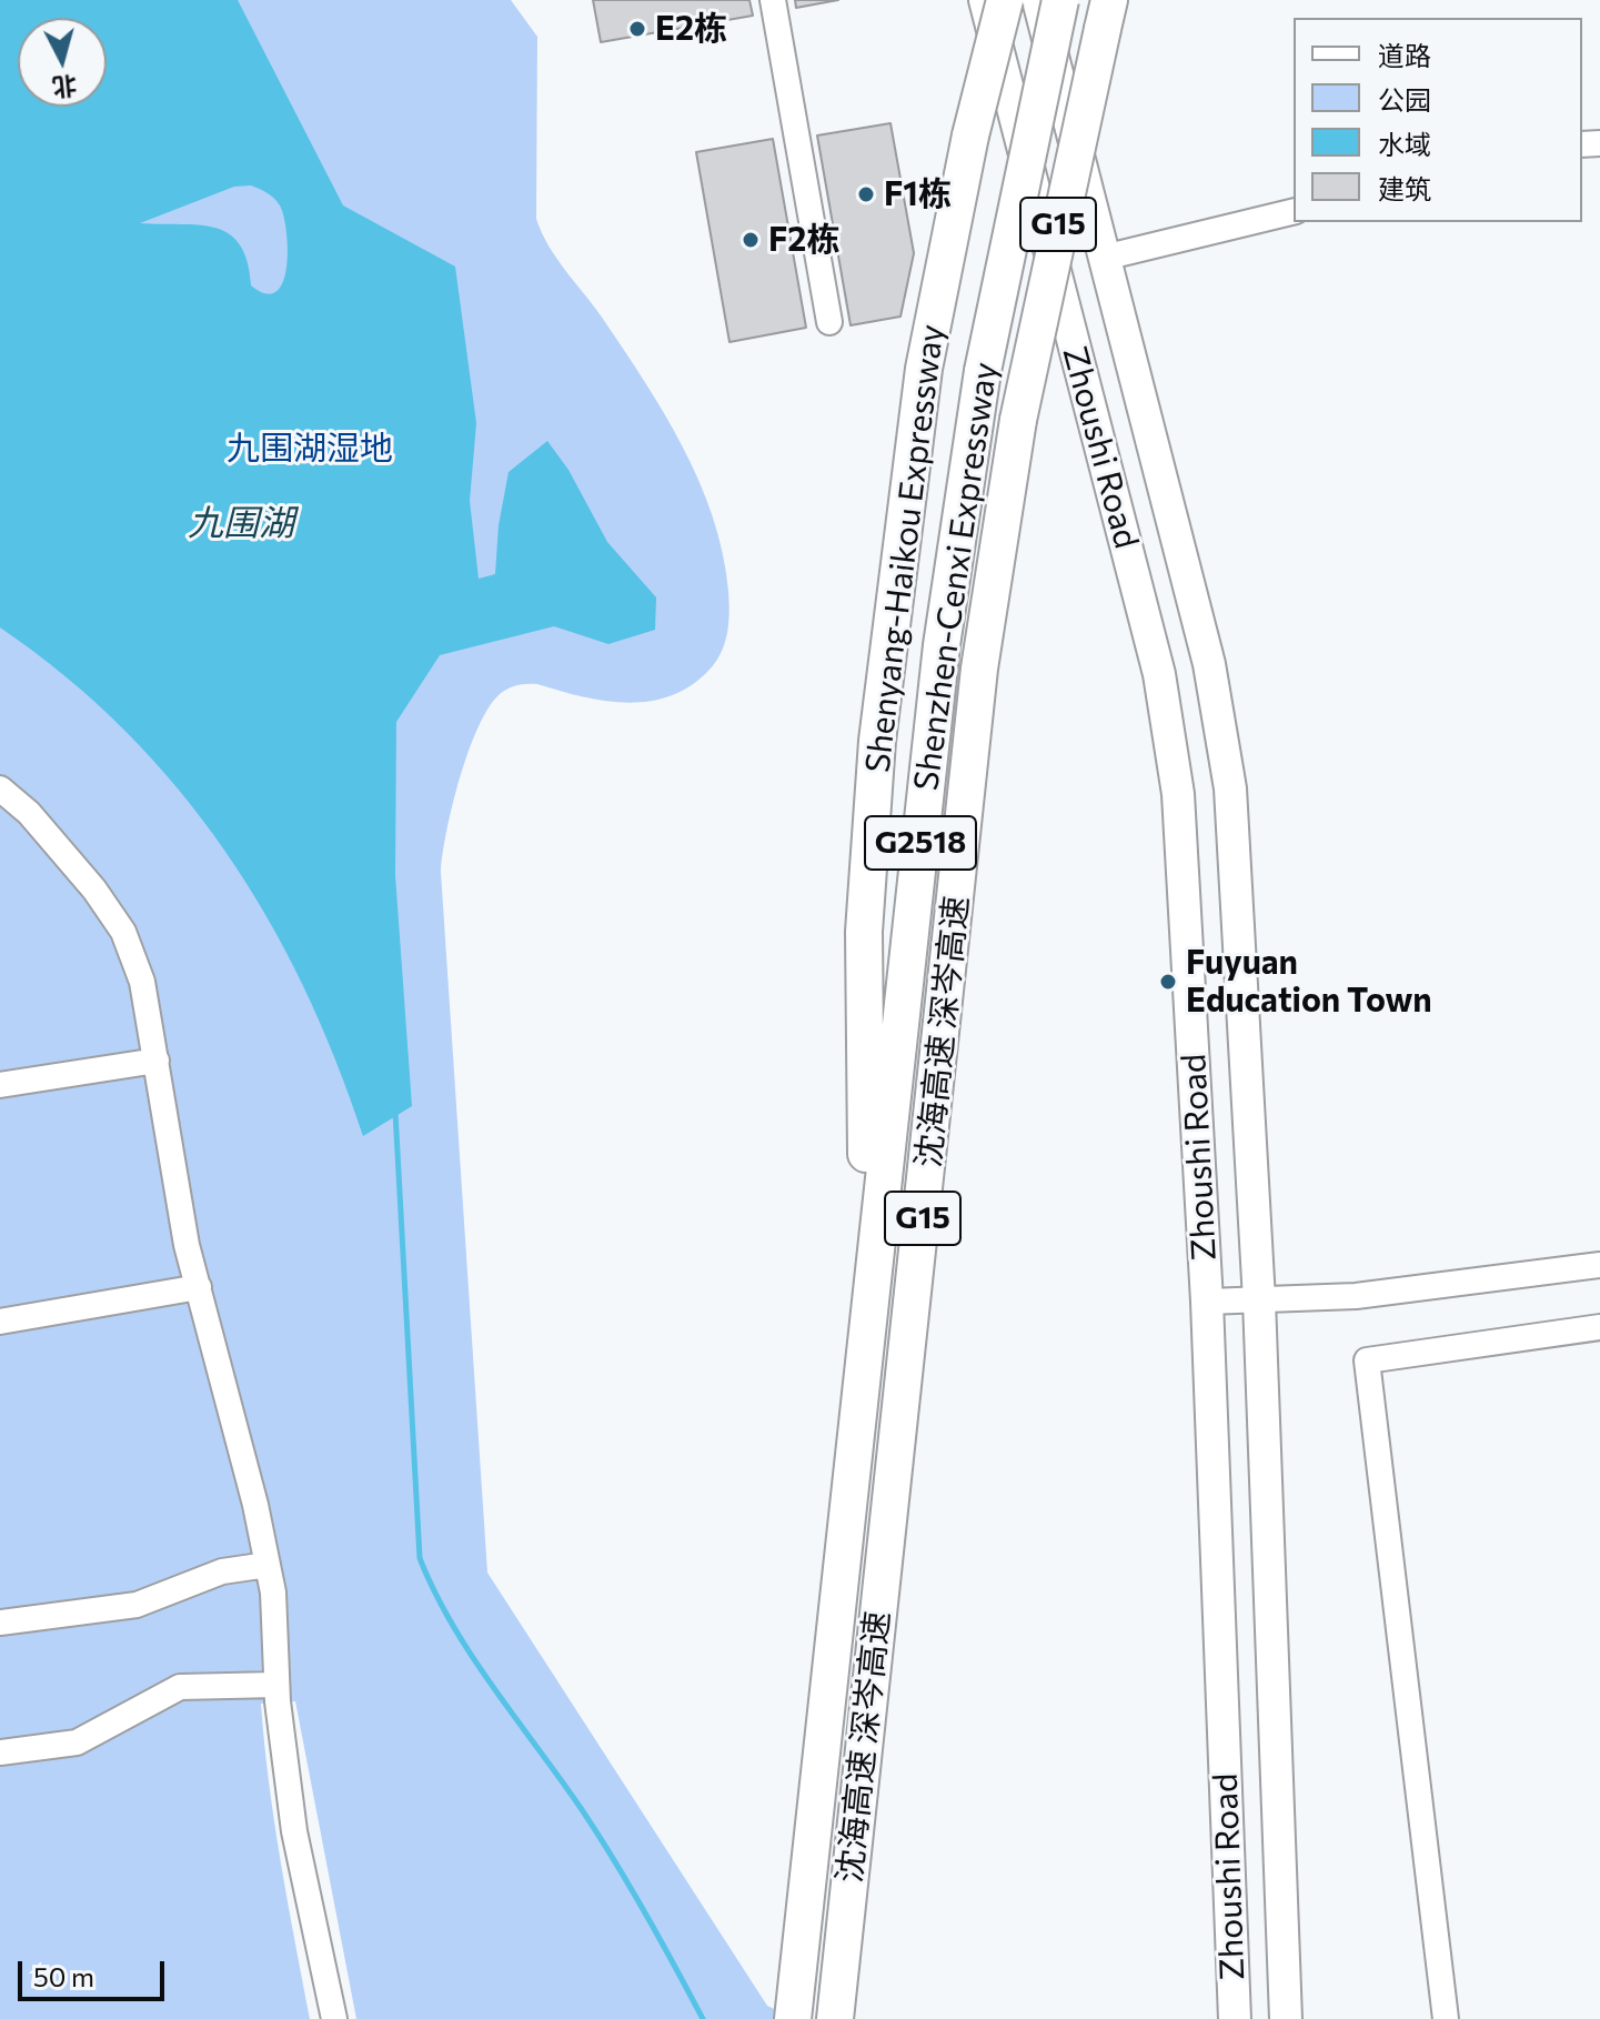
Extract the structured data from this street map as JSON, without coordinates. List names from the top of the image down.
{
  "streets": {
    "highway": [
      "G15",
      "Shenyang-Haikou Expressway",
      "Shenzhen-Cenxi Expressway",
      "G2518",
      "沈海高速 深岑高速"
    ],
    "main road": ["Zhoushi Road"]
  },
  "crossings": [
    ["Shenyang-Haikou Expressway", "Shenzhen-Cenxi Expressway"],
    ["Shenyang-Haikou Expressway", "沈海高速 深岑高速"],
    ["Shenzhen-Cenxi Expressway", "沈海高速 深岑高速"]
  ],
  "water": ["九围湖"],
  "parks": ["九围湖湿地"],
  "places": [
    "E2栋",
    "F1栋",
    "F2栋",
    "Fuyuan Education Town"
  ],
  "legend": [
    "道路",
    "公园",
    "水域",
    "建筑"
  ],
  "scale_bar": "50 m",
  "north": "bottom"
}
